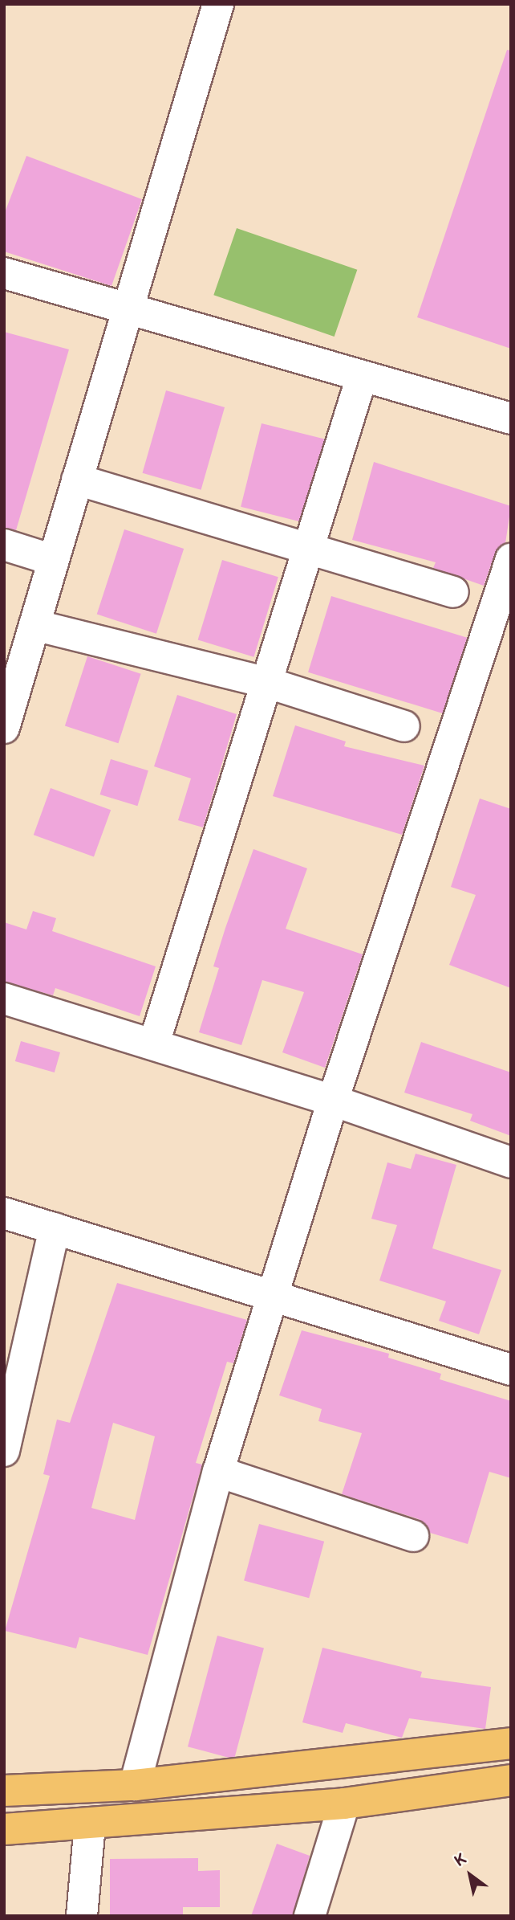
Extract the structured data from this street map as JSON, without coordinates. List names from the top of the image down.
{
  "north": "top left"
}
